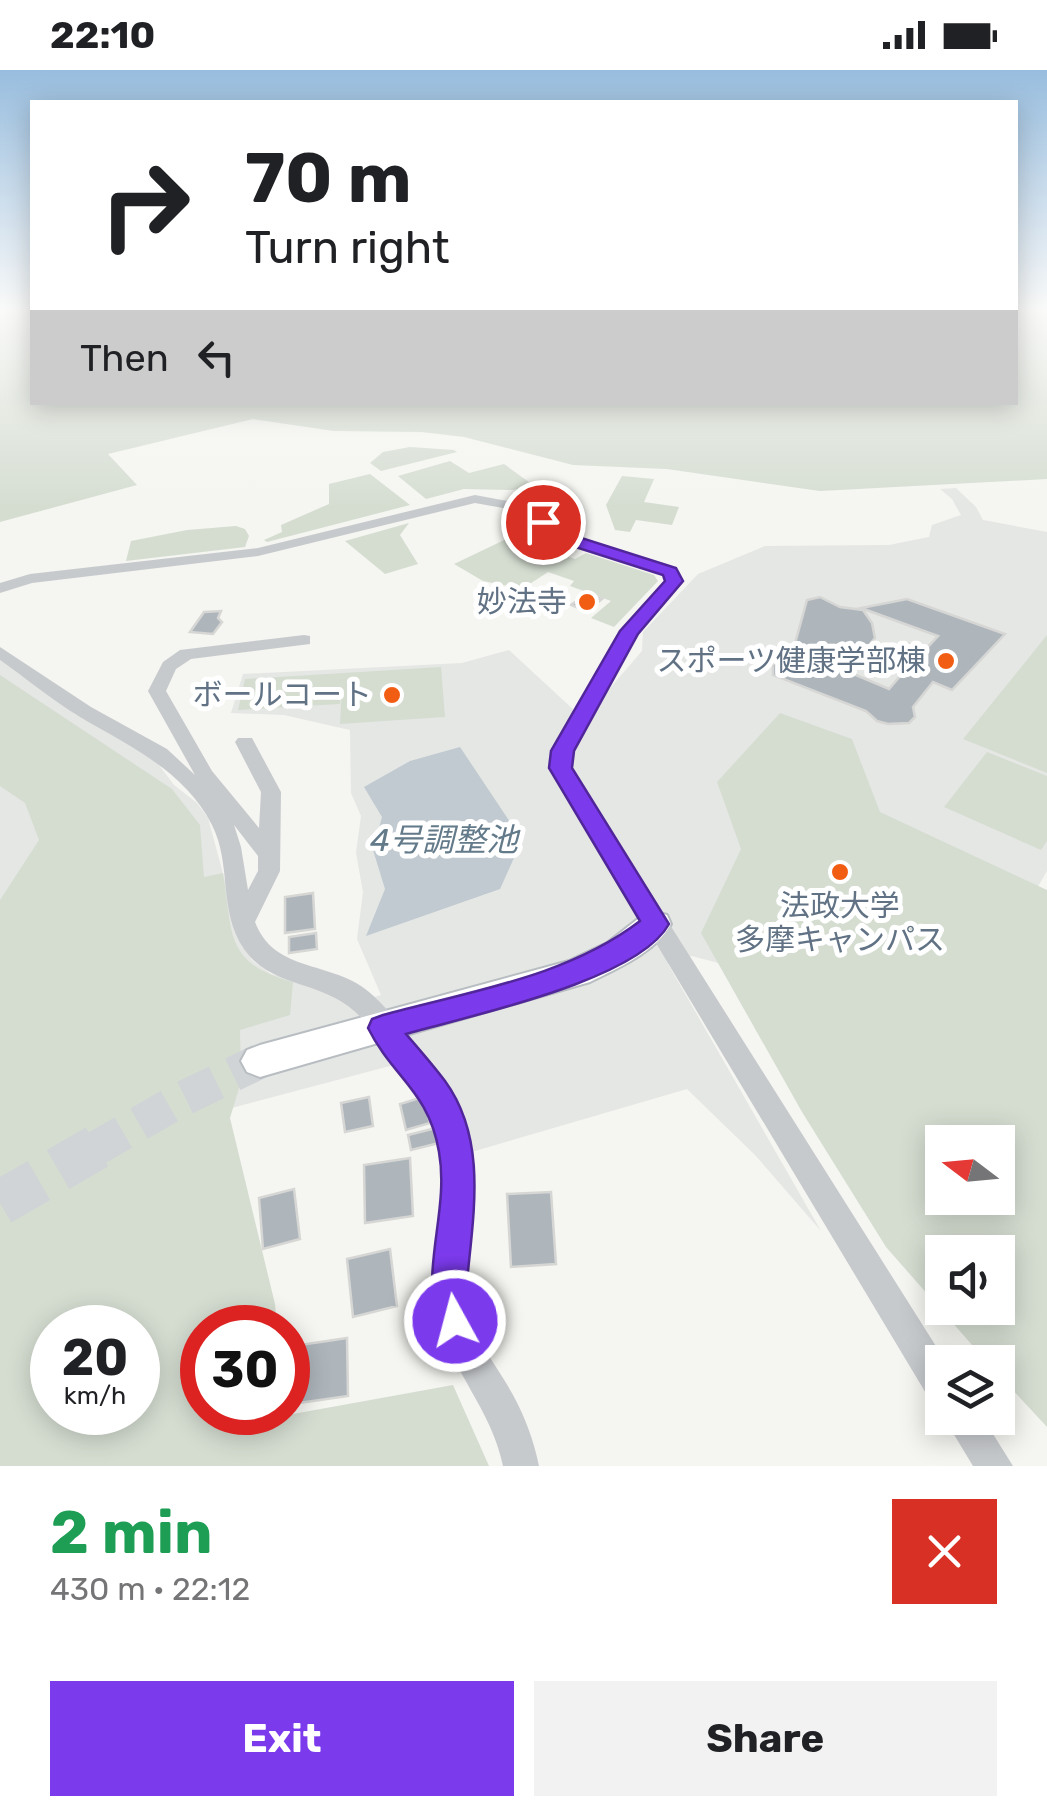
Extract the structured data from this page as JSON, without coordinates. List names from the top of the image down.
{
  "water": ["4号調整池"],
  "places": [
    "妙法寺",
    "スポーツ健康学部棟",
    "ボールコート",
    "法政大学 多摩キャンパス"
  ],
  "north": "left",
  "page": {
    "status": "22:10",
    "turn": ["70 m", "Turn right"],
    "then": "Then",
    "speed": "20 km/h",
    "limit": "30",
    "heading": ["2 min", "430 m · 22:12"],
    "buttons": ["Exit", "Share"]
  }
}
